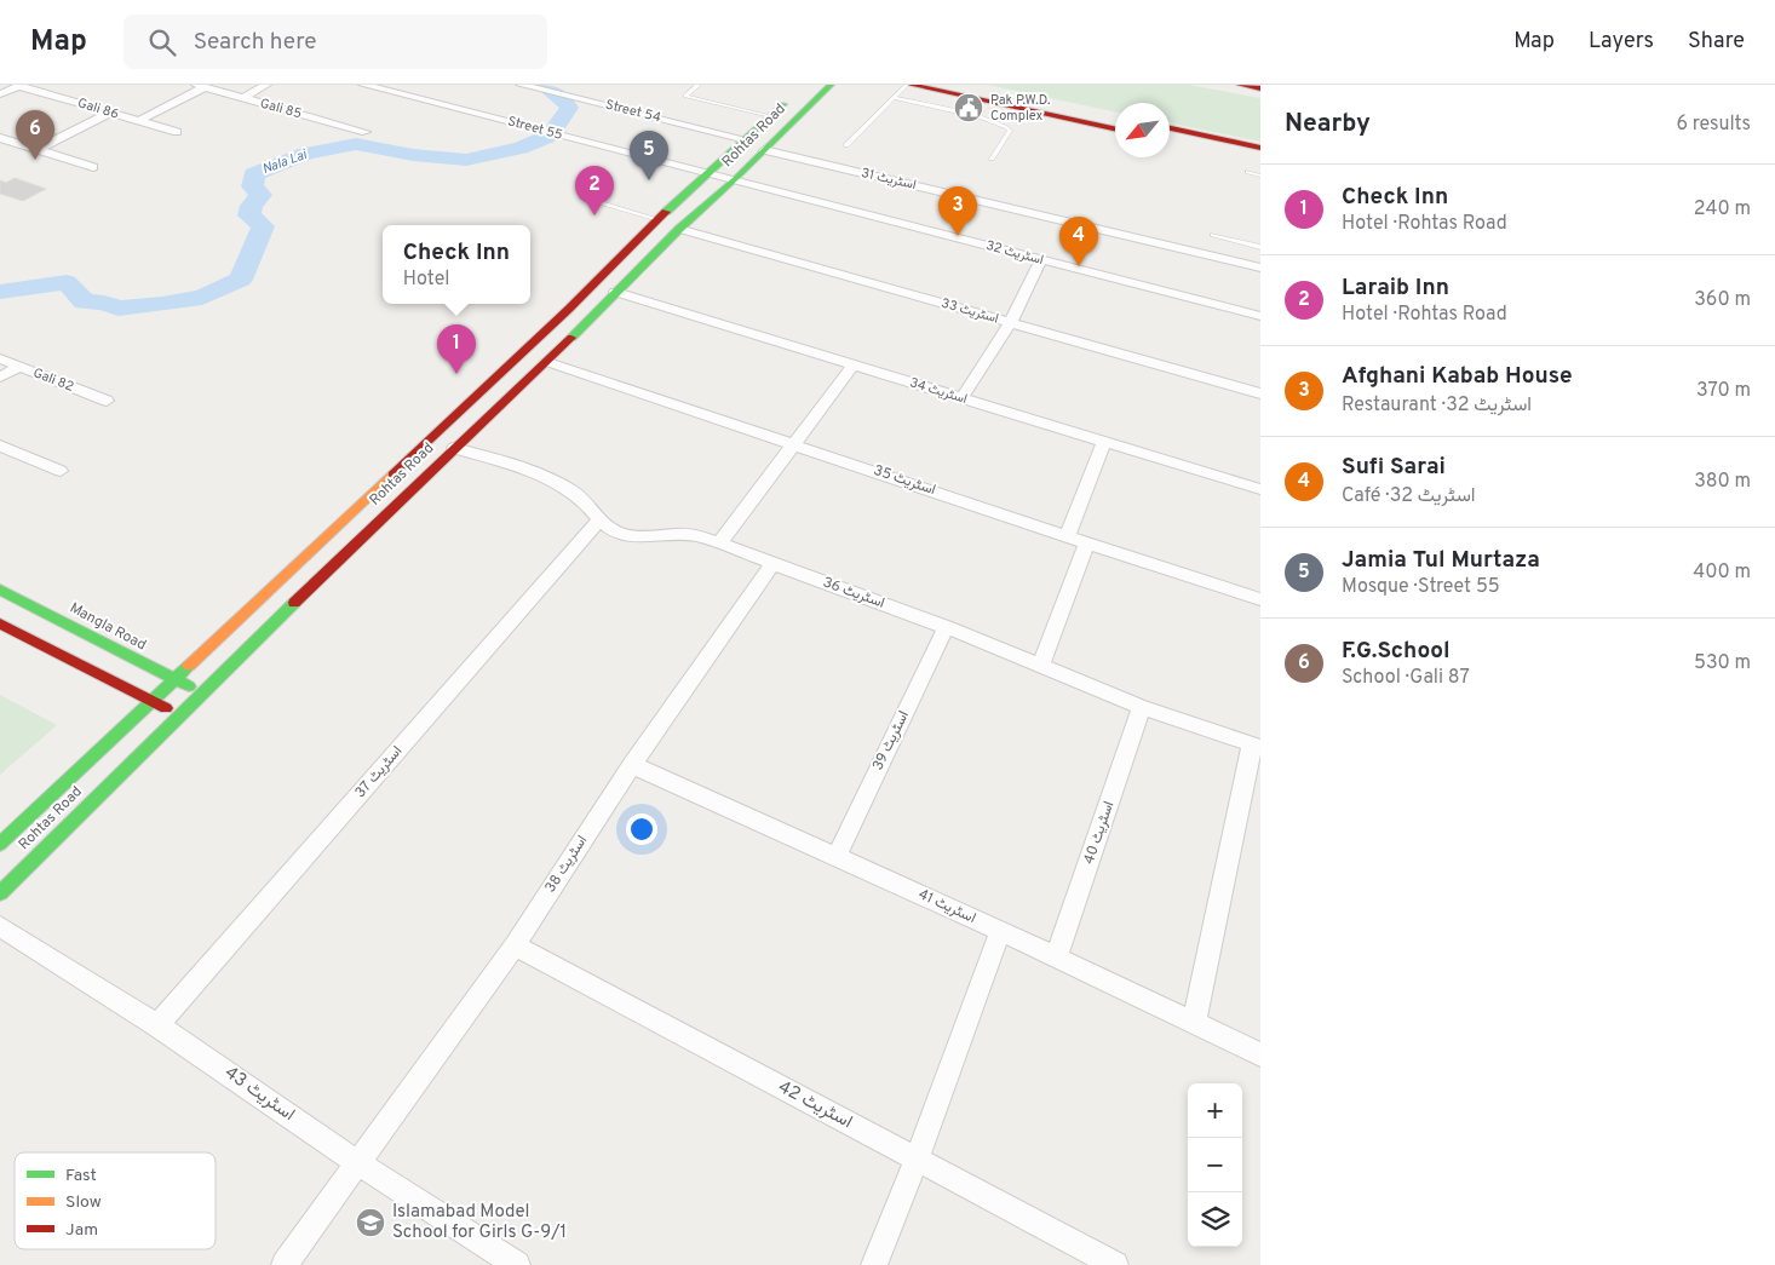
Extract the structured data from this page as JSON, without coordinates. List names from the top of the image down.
{
  "streets": {
    "main road": ["Rohtas Road", "Mangla Road"],
    "street": [
      "Gali 86",
      "Gali 85",
      "Street 54",
      "Street 55",
      "اسٹریٹ 31",
      "اسٹریٹ 32",
      "اسٹریٹ 33",
      "Gali 82",
      "اسٹریٹ 34",
      "اسٹریٹ 35",
      "اسٹریٹ 36",
      "اسٹریٹ 39",
      "اسٹریٹ 37",
      "اسٹریٹ 40",
      "اسٹریٹ 38",
      "اسٹریٹ 41",
      "اسٹریٹ 43",
      "اسٹریٹ 42"
    ]
  },
  "crossings": [
    ["Street 54", "Rohtas Road"],
    ["Street 55", "Rohtas Road"],
    ["Street 55", "اسٹریٹ 32"],
    ["Rohtas Road", "اسٹریٹ 31"],
    ["Rohtas Road", "اسٹریٹ 32"],
    ["Rohtas Road", "اسٹریٹ 33"],
    ["Rohtas Road", "اسٹریٹ 34"],
    ["Rohtas Road", "اسٹریٹ 35"],
    ["Rohtas Road", "اسٹریٹ 36"],
    ["Rohtas Road", "Mangla Road"],
    ["اسٹریٹ 36", "اسٹریٹ 39"],
    ["اسٹریٹ 36", "اسٹریٹ 37"],
    ["اسٹریٹ 36", "اسٹریٹ 40"],
    ["اسٹریٹ 36", "اسٹریٹ 38"],
    ["اسٹریٹ 39", "اسٹریٹ 41"],
    ["اسٹریٹ 37", "اسٹریٹ 43"],
    ["اسٹریٹ 40", "اسٹریٹ 41"],
    ["اسٹریٹ 38", "اسٹریٹ 41"],
    ["اسٹریٹ 38", "اسٹریٹ 43"],
    ["اسٹریٹ 38", "اسٹریٹ 42"]
  ],
  "water": ["Nala Lai"],
  "places": {
    "public building": ["Pak P.W.D. Complex"],
    "school or university": ["Islamabad Model School for Girls G-9/1"]
  },
  "legend": ["Fast", "Slow", "Jam"],
  "north": "bottom left",
  "page": {
    "header": "Map",
    "search": "Search here",
    "nav": ["Map", "Layers", "Share"],
    "heading": ["Nearby", "6 results"],
    "pins": [
      "6",
      "5",
      "2",
      "3",
      "4",
      "1"
    ],
    "list": [
      {
        "mark": "1",
        "name": "Check Inn",
        "note": "Hotel · Rohtas Road",
        "value": "240 m"
      },
      {
        "mark": "2",
        "name": "Laraib Inn",
        "note": "Hotel · Rohtas Road",
        "value": "360 m"
      },
      {
        "mark": "3",
        "name": "Afghani Kabab House",
        "note": "Restaurant · اسٹریٹ 32",
        "value": "370 m"
      },
      {
        "mark": "4",
        "name": "Sufi Sarai",
        "note": "Café · اسٹریٹ 32",
        "value": "380 m"
      },
      {
        "mark": "5",
        "name": "Jamia Tul Murtaza",
        "note": "Mosque · Street 55",
        "value": "400 m"
      },
      {
        "mark": "6",
        "name": "F.G.School",
        "note": "School · Gali 87",
        "value": "530 m"
      }
    ],
    "popup": ["Check Inn", "Hotel"],
    "map_buttons": ["+", "−"]
  }
}
